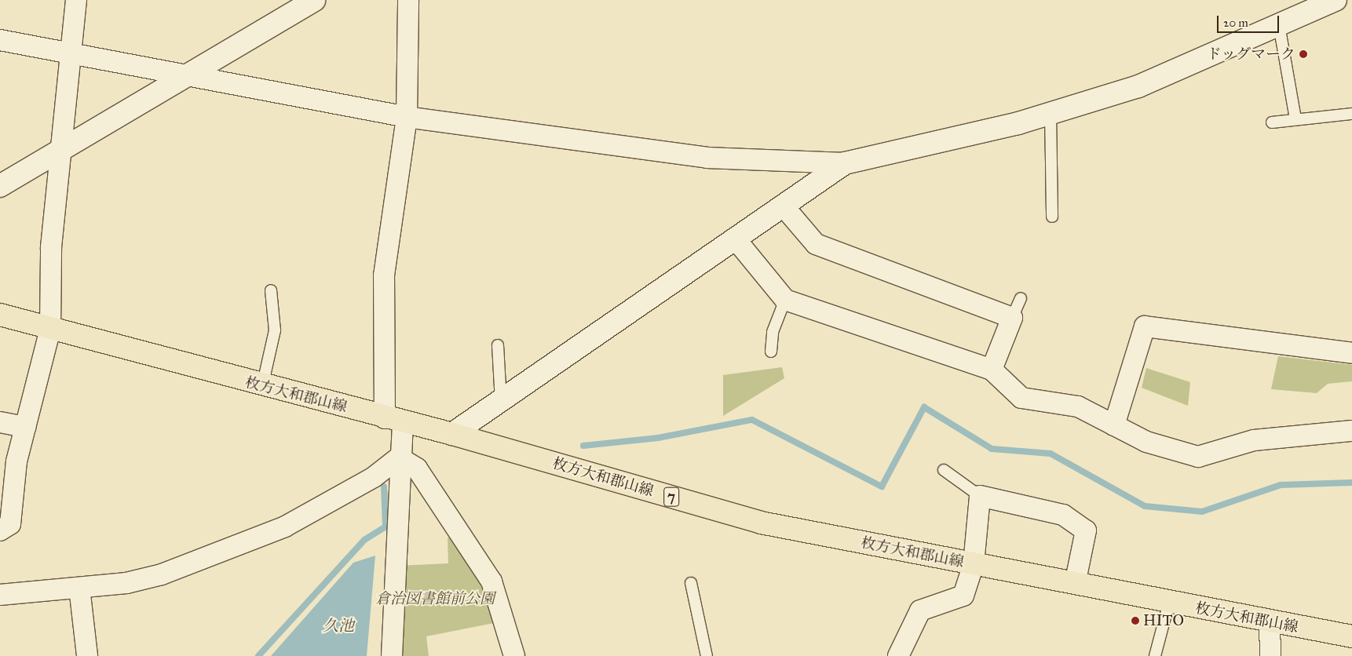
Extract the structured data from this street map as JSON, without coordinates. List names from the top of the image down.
{
  "streets": {
    "main road": ["枚方大和郡山線", "7"]
  },
  "water": ["久池"],
  "parks": ["倉治図書館前公園"],
  "places": ["ドッグマーク", "HITO"],
  "scale_bar": "20 m"
}
